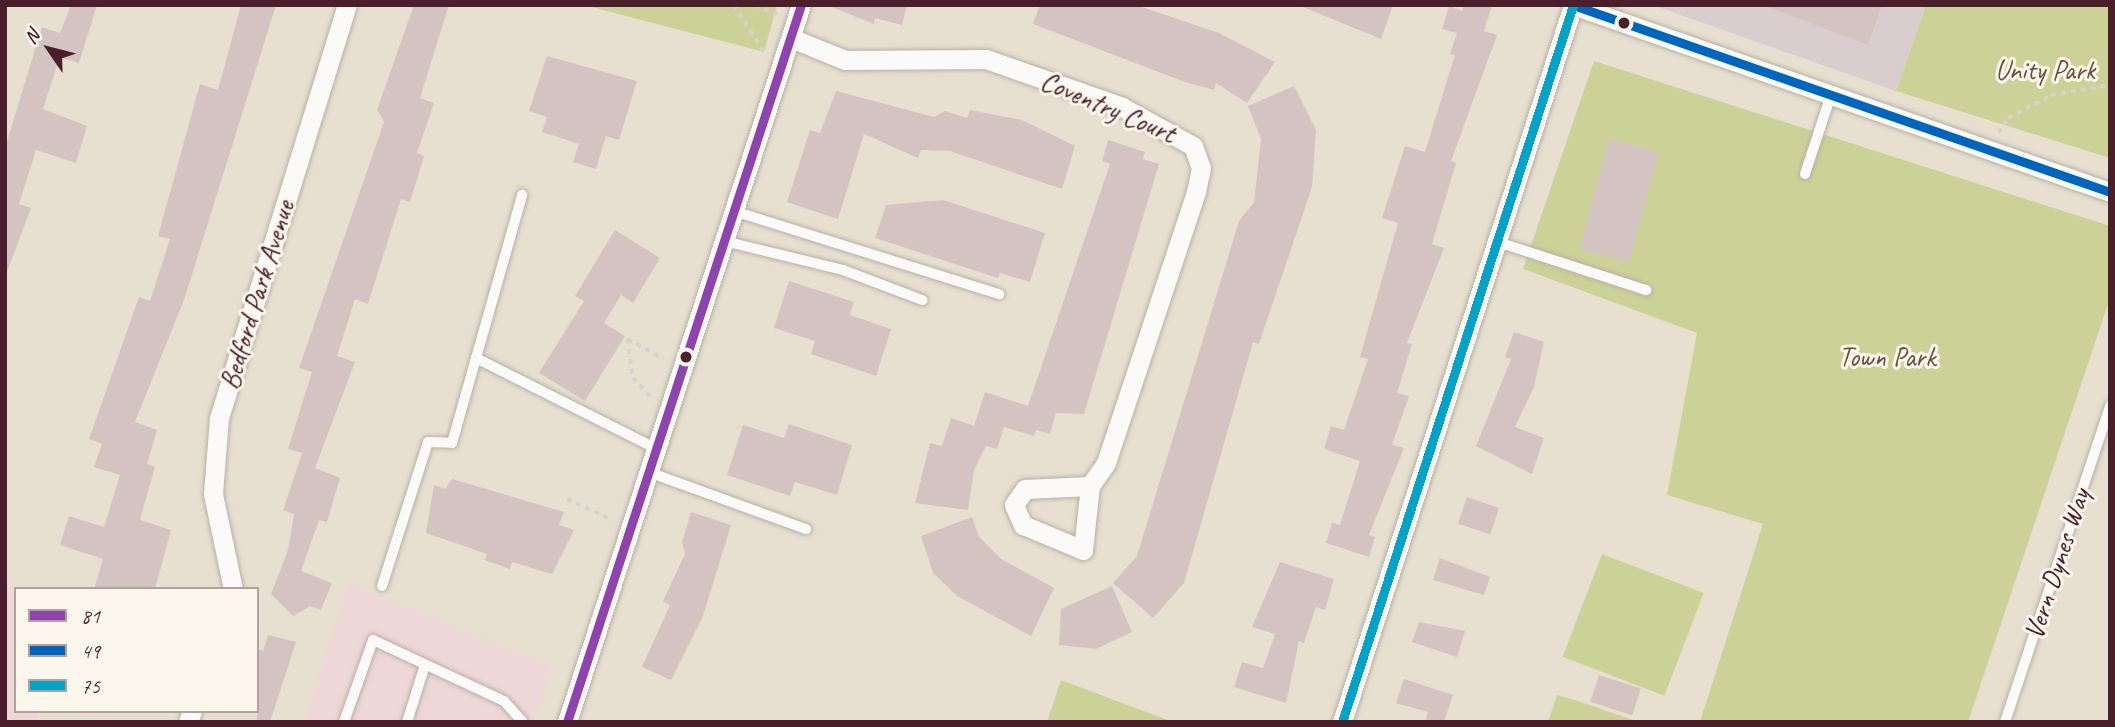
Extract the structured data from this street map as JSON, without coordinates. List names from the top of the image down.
{
  "streets": {
    "street": ["Coventry Court", "Bedford Park Avenue"],
    "lane": ["Vern Dynes Way"]
  },
  "parks": ["Unity Park", "Town Park"],
  "lines": ["transit line 81", "transit line 49", "transit line 75"],
  "legend": ["81", "49", "75"],
  "north": "top left"
}
